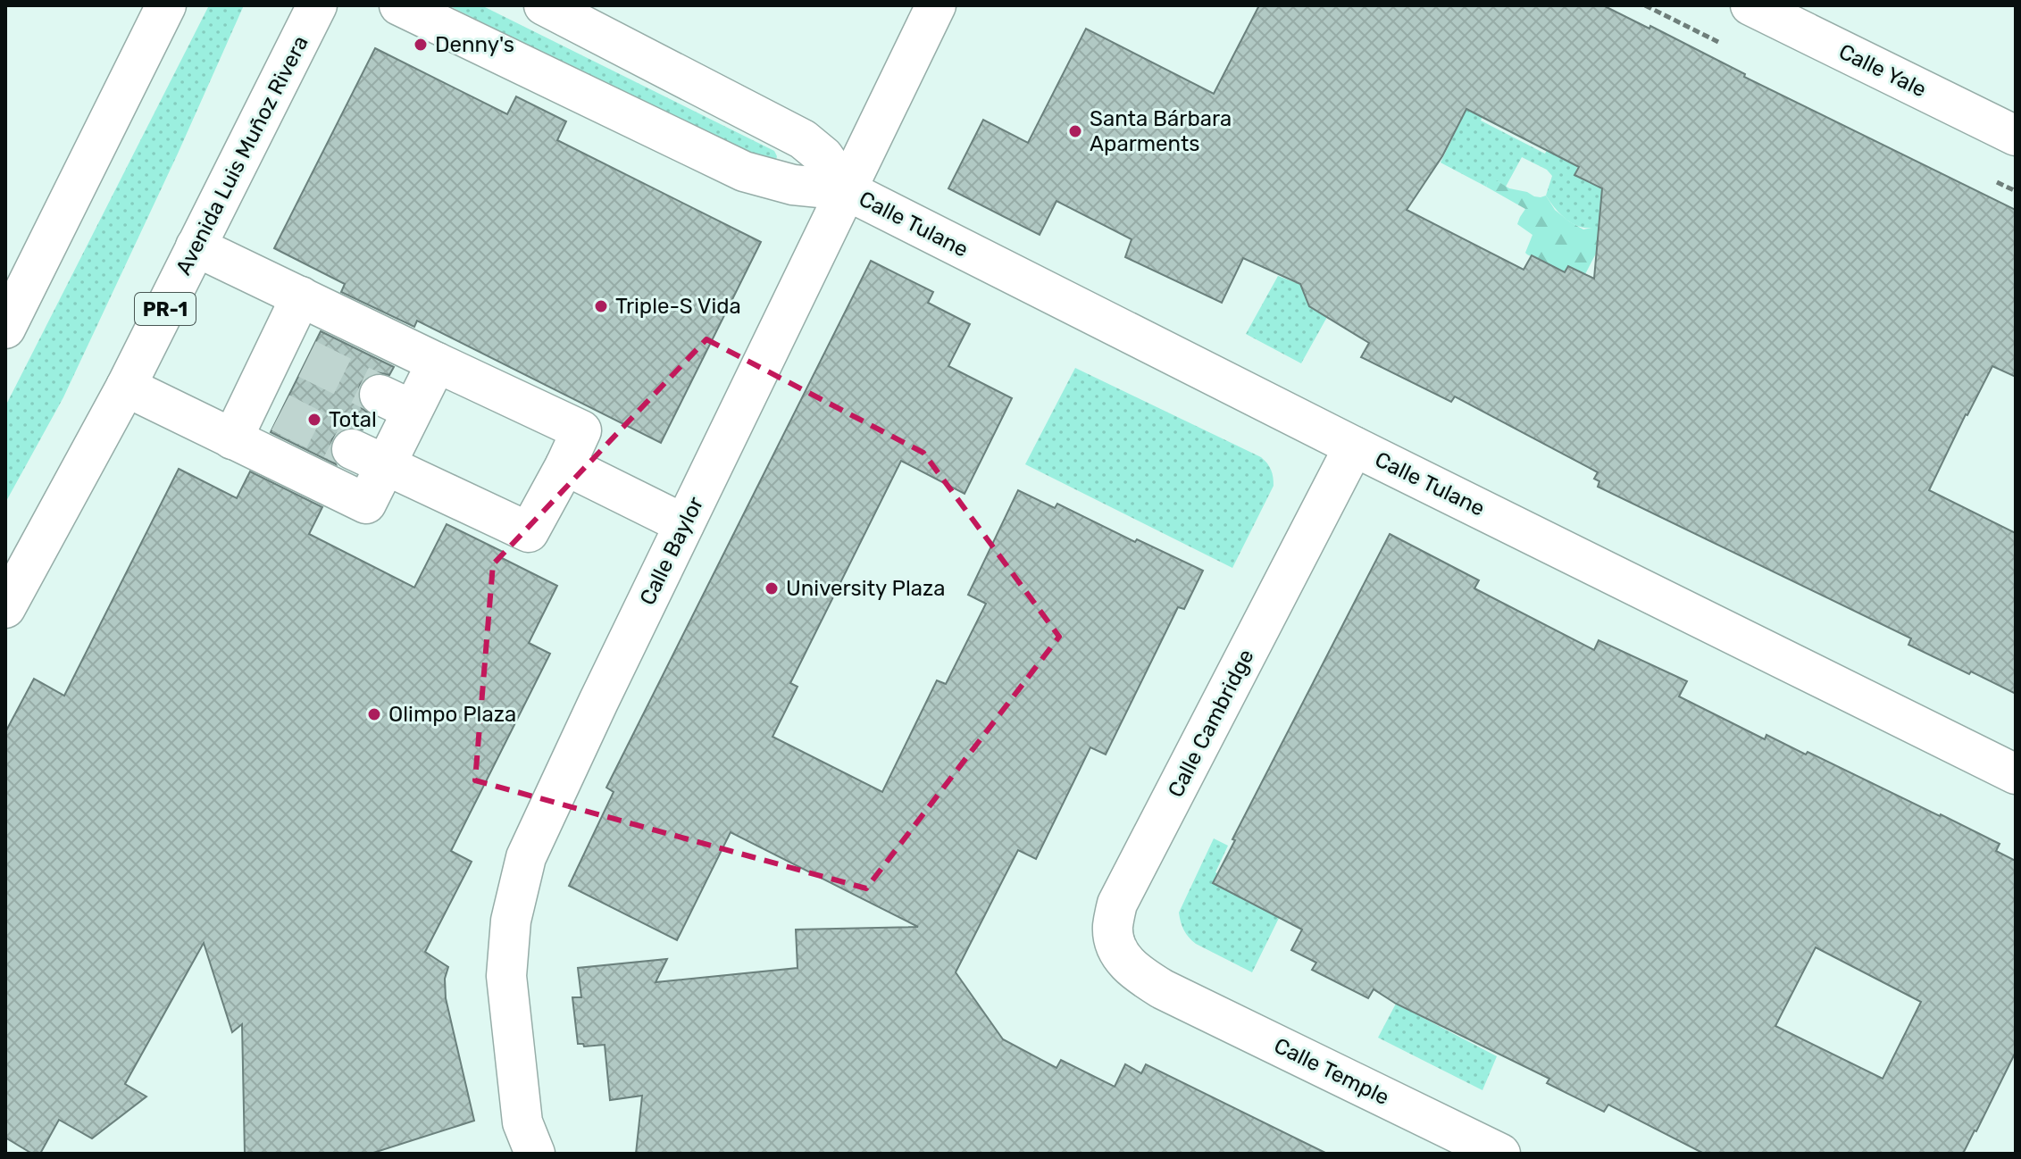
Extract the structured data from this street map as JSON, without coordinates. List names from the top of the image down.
{
  "streets": {
    "street": [
      "Calle Yale",
      "Avenida Luis Muñoz Rivera",
      "Calle Tulane",
      "PR-1",
      "Calle Baylor",
      "Calle Cambridge",
      "Calle Temple"
    ]
  },
  "crossings": [
    ["Calle Tulane", "Calle Baylor"],
    ["Calle Tulane", "Calle Cambridge"],
    ["Calle Cambridge", "Calle Temple"]
  ],
  "places": [
    "Denny's",
    "Santa Bárbara Aparments",
    "Triple-S Vida",
    "Total",
    "University Plaza",
    "Olimpo Plaza"
  ]
}
